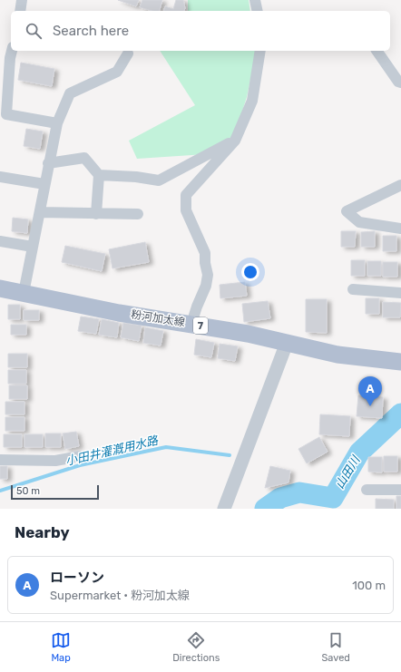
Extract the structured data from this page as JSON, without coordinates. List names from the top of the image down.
{
  "streets": {
    "main road": ["粉河加太線", "7"]
  },
  "water": ["小田井灌漑用水路", "山田川"],
  "scale_bar": "50 m",
  "page": {
    "search": "Search here",
    "pins": "A",
    "scale": "50 m",
    "heading": "Nearby",
    "list": [
      {
        "mark": "A",
        "name": "ローソン",
        "note": "Supermarket · 粉河加太線",
        "value": "100 m"
      }
    ],
    "nav": ["Map", "Directions", "Saved"]
  }
}
